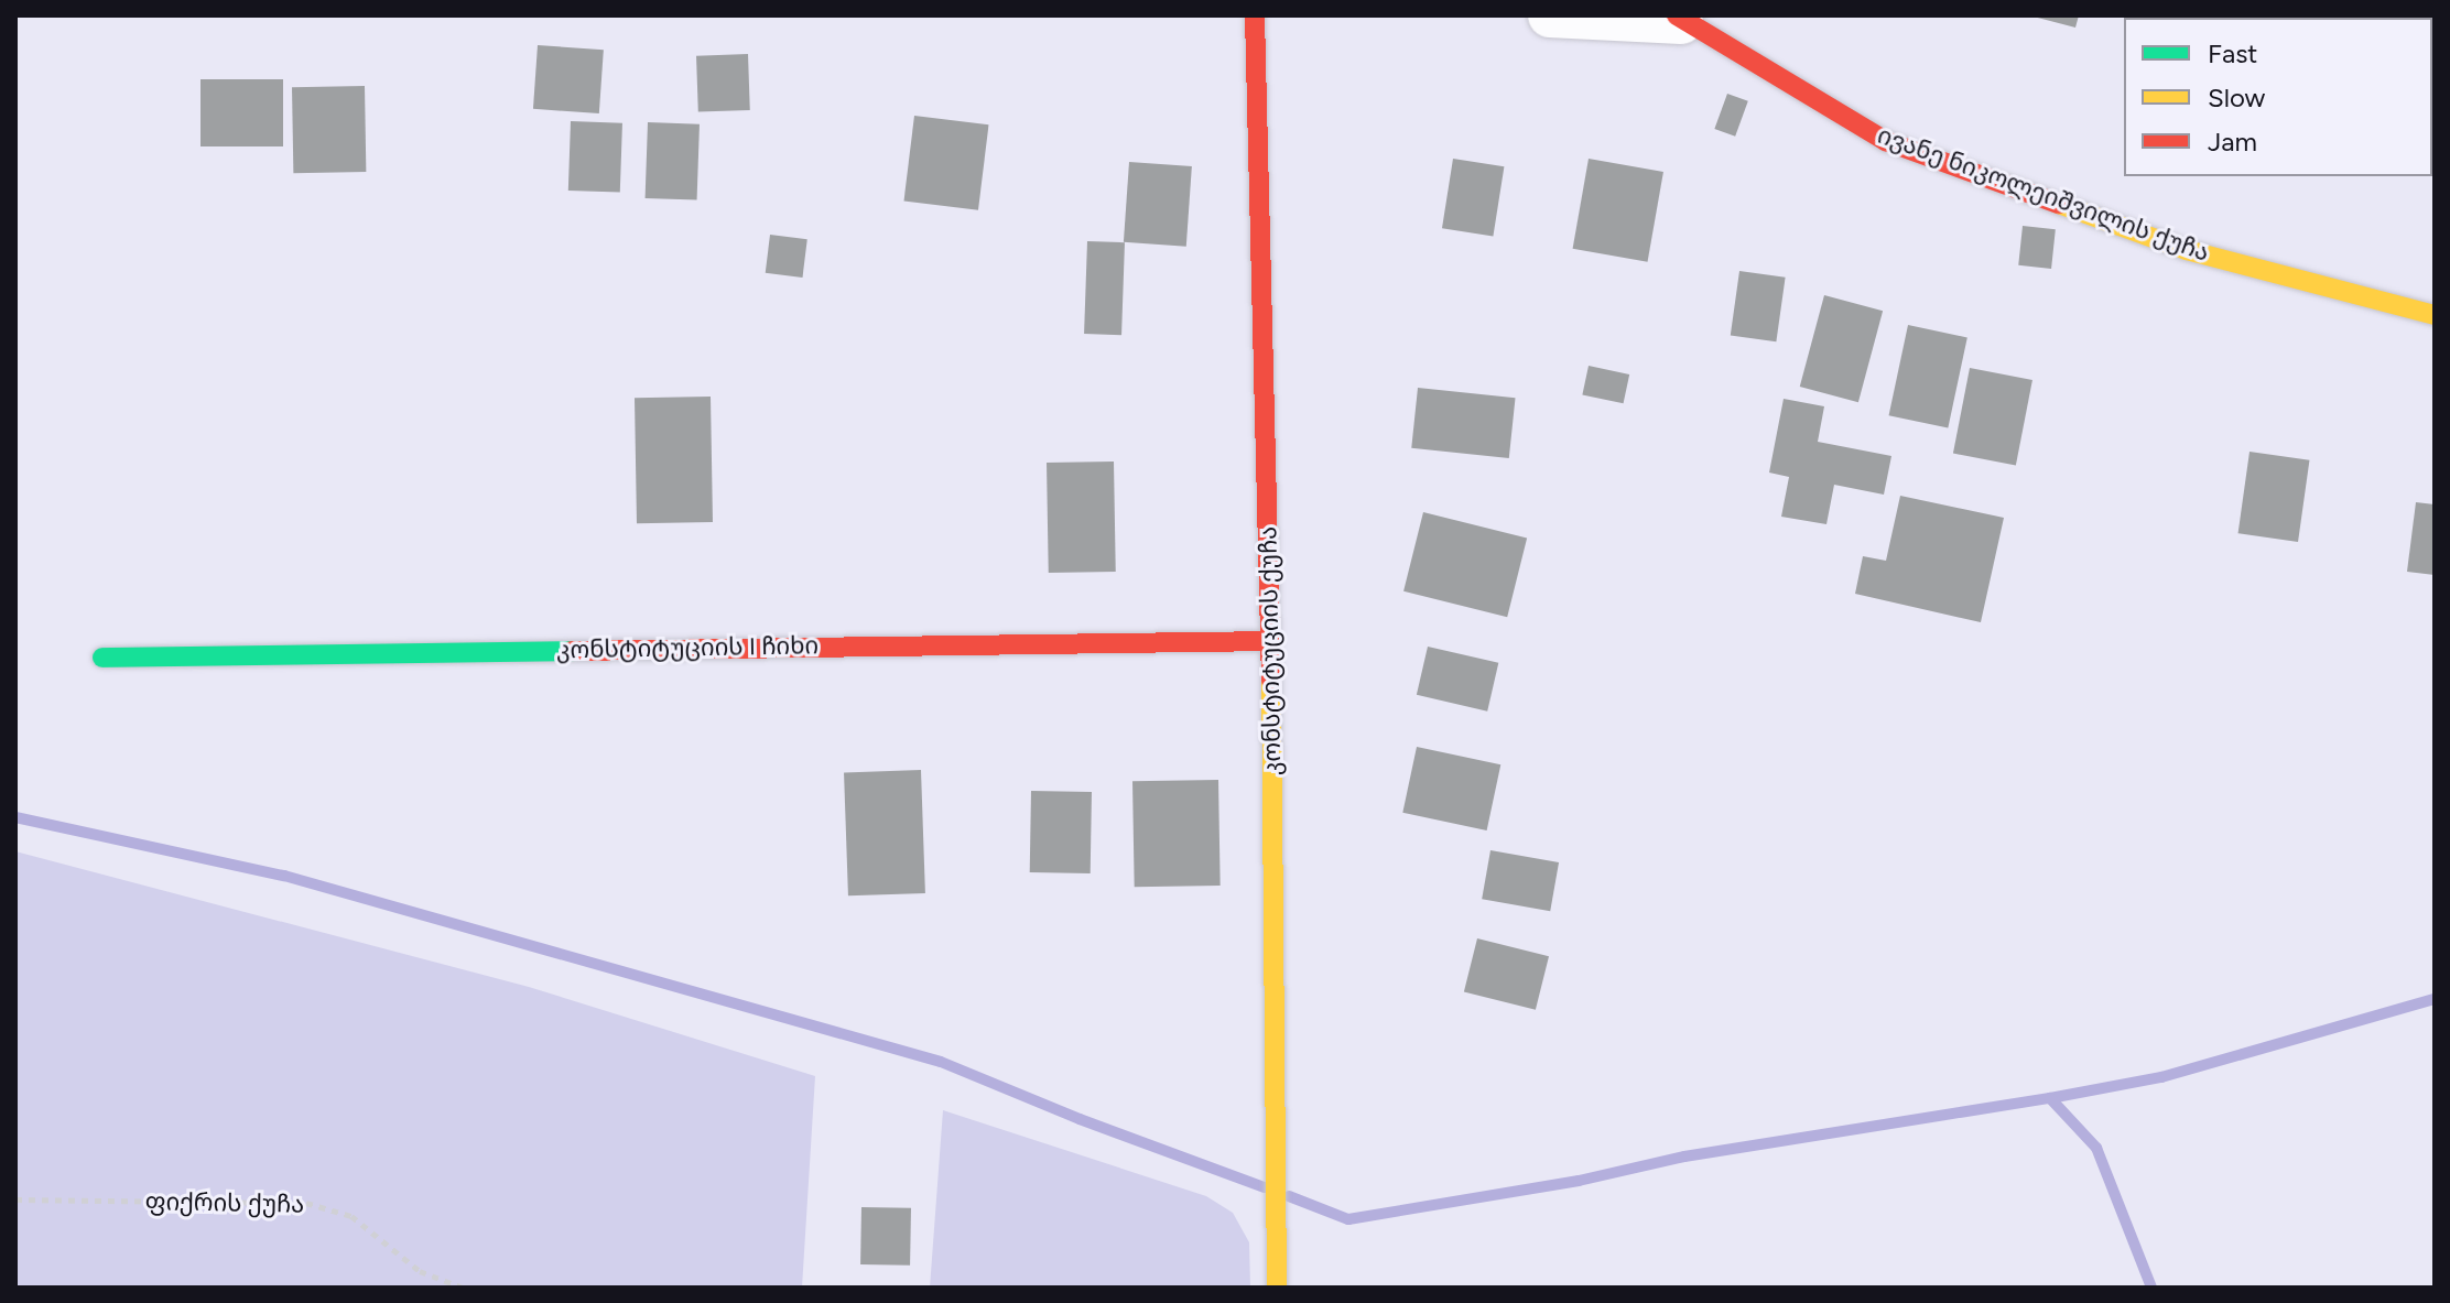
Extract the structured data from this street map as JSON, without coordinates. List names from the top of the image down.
{
  "streets": {
    "street": ["ივანე ნიკოლეიშვილის ქუჩა", "კონსტიტუციის I ჩიხი", "კონსტიტუციის ქუჩა"],
    "path": ["ფიქრის ქუჩა"]
  },
  "crossings": [
    ["კონსტიტუციის I ჩიხი", "კონსტიტუციის ქუჩა"]
  ],
  "legend": ["Fast", "Slow", "Jam"]
}
